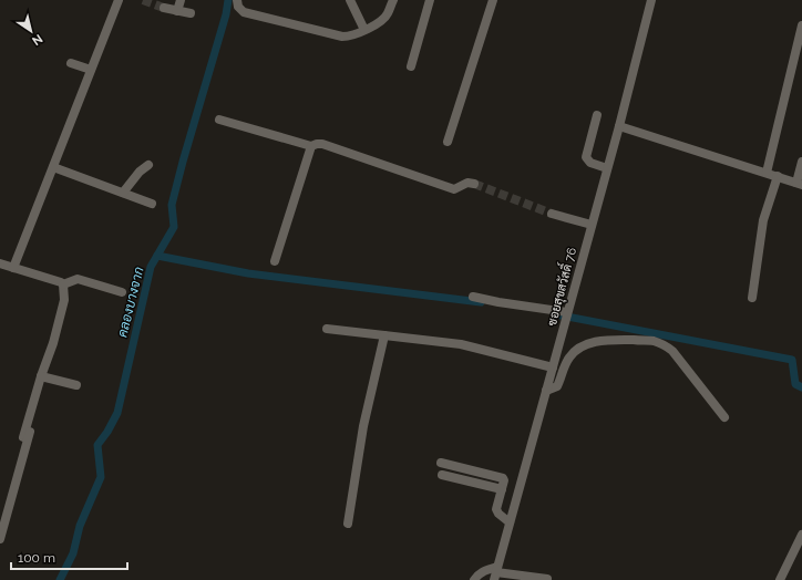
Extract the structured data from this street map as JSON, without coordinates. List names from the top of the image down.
{
  "streets": {
    "street": ["ซอยสุขสวัสดิ์ 76"]
  },
  "water": ["คลองบางจาก"],
  "scale_bar": "100 m",
  "north": "bottom right"
}
